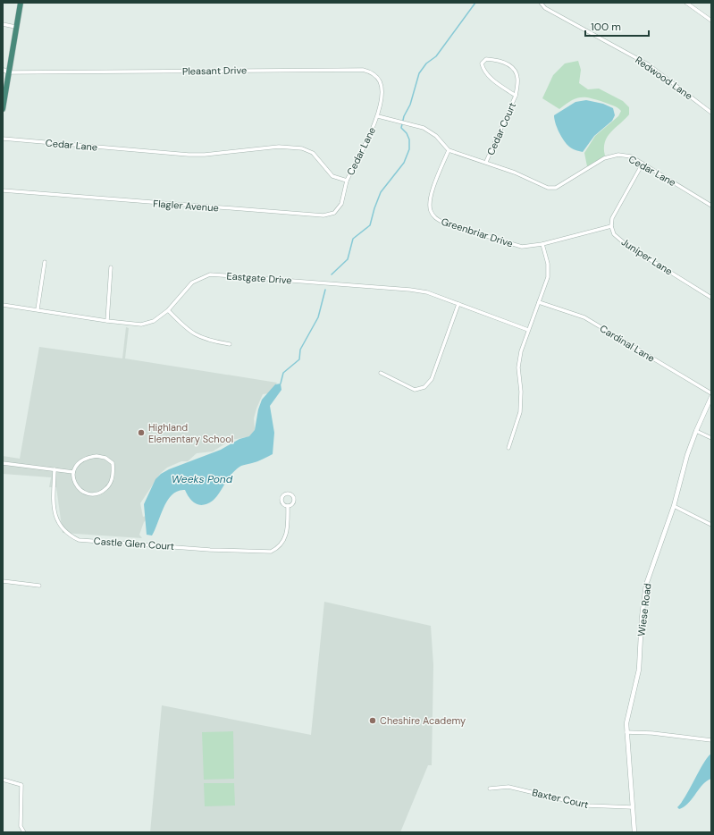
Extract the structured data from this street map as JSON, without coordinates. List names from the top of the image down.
{
  "streets": {
    "street": [
      "Pleasant Drive",
      "Redwood Lane",
      "Cedar Court",
      "Cedar Lane",
      "Flagler Avenue",
      "Greenbriar Drive",
      "Juniper Lane",
      "Eastgate Drive",
      "Cardinal Lane",
      "Castle Glen Court",
      "Wiese Road",
      "Baxter Court"
    ]
  },
  "crossings": [
    ["Pleasant Drive", "Cedar Lane"],
    ["Cedar Court", "Cedar Lane"],
    ["Cedar Lane", "Flagler Avenue"],
    ["Cedar Lane", "Greenbriar Drive"],
    ["Greenbriar Drive", "Juniper Lane"],
    ["Wiese Road", "Baxter Court"]
  ],
  "water": ["Weeks Pond"],
  "places": ["Highland Elementary School", "Cheshire Academy"],
  "scale_bar": "100 m"
}
